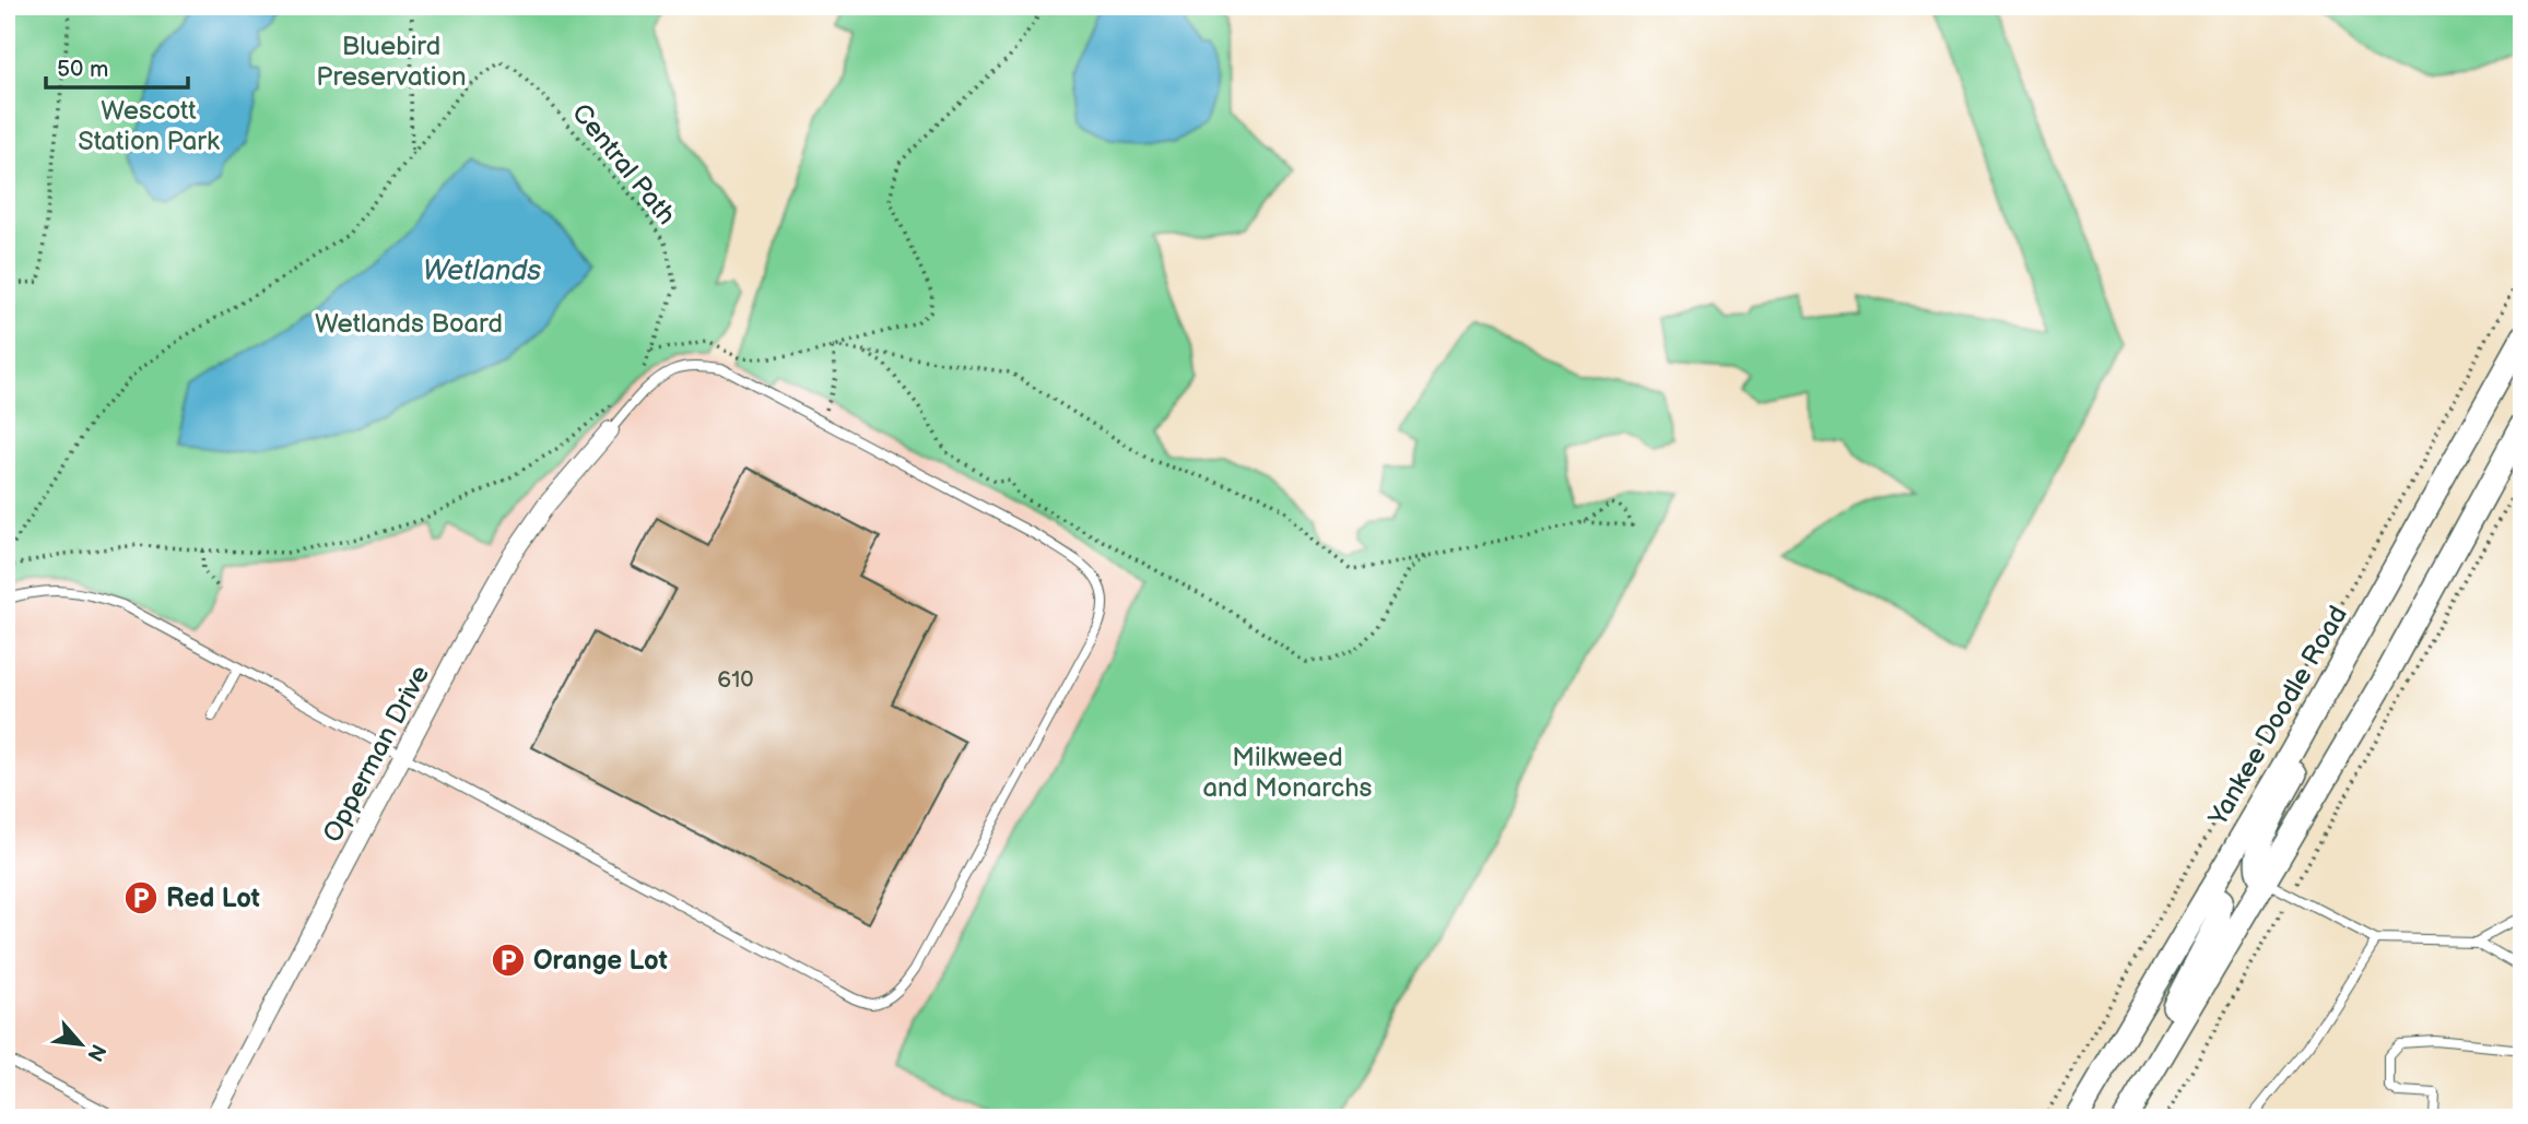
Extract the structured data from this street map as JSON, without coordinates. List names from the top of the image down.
{
  "streets": {
    "main road": ["Yankee Doodle Road"],
    "street": ["Opperman Drive"],
    "path": ["Central Path"]
  },
  "water": ["Wetlands"],
  "parks": [
    "Bluebird Preservation",
    "Wescott Station Park",
    "Wetlands Board",
    "Milkweed and Monarchs"
  ],
  "places": {
    "parking": ["Red Lot", "Orange Lot"]
  },
  "house_numbers": ["610"],
  "scale_bar": "50 m",
  "north": "bottom right"
}
